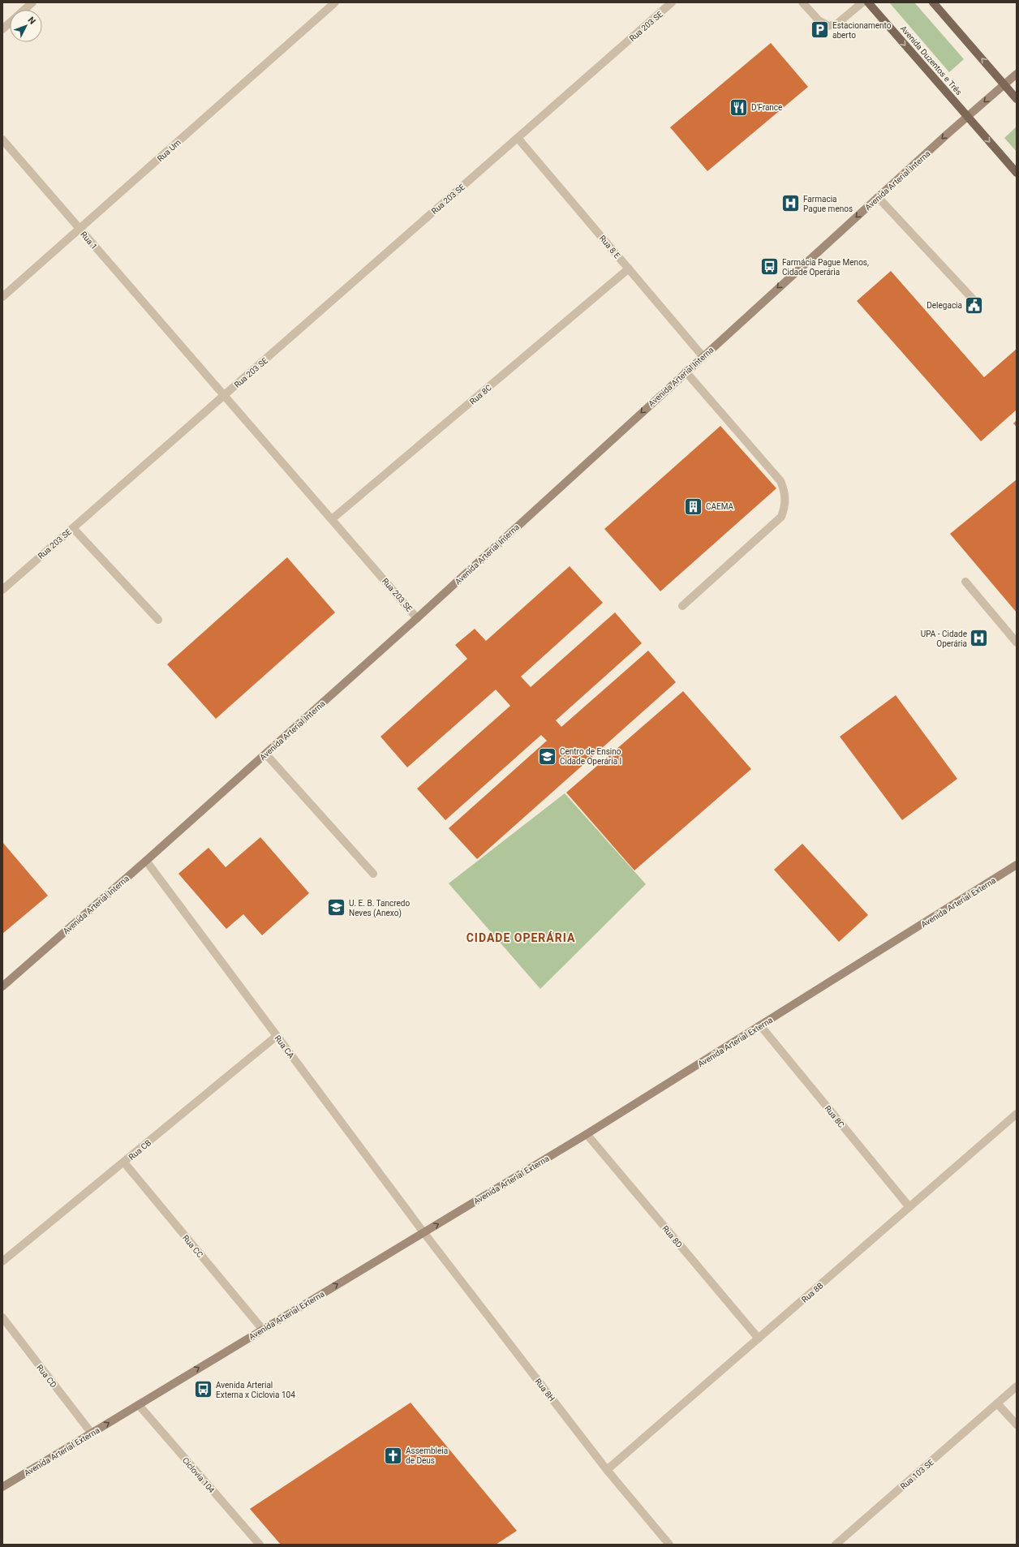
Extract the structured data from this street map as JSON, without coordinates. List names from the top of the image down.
{
  "streets": {
    "main road": ["Avenida Duzentos e Três", "Avenida Arterial Interna", "Avenida Arterial Externa"],
    "street": [
      "Rua 203 SE",
      "Rua Um",
      "Rua 1",
      "Rua 8 E",
      "Rua 8C",
      "Rua CA",
      "Rua CB",
      "Rua 8D",
      "Rua CC",
      "Rua 8B",
      "Rua CD",
      "Rua 8H",
      "Rua 103 SE",
      "Ciclovia 104"
    ]
  },
  "crossings": [
    ["Rua 203 SE", "Avenida Arterial Interna"],
    ["Rua 203 SE", "Rua 1"],
    ["Rua 203 SE", "Rua 8 E"],
    ["Rua 203 SE", "Rua 8C"],
    ["Avenida Duzentos e Três", "Avenida Arterial Interna"],
    ["Rua Um", "Rua 1"],
    ["Avenida Arterial Interna", "Rua 8 E"],
    ["Avenida Arterial Interna", "Rua CA"],
    ["Rua 8 E", "Rua 8C"],
    ["Rua 8C", "Avenida Arterial Externa"],
    ["Rua 8C", "Rua 8B"],
    ["Avenida Arterial Externa", "Rua CA"],
    ["Avenida Arterial Externa", "Rua 8D"],
    ["Avenida Arterial Externa", "Rua CC"],
    ["Avenida Arterial Externa", "Rua CD"],
    ["Avenida Arterial Externa", "Rua 8H"],
    ["Avenida Arterial Externa", "Ciclovia 104"],
    ["Rua CA", "Rua CB"],
    ["Rua CA", "Rua 8H"],
    ["Rua CB", "Rua CC"],
    ["Rua 8D", "Rua 8B"],
    ["Rua 8B", "Rua 8H"]
  ],
  "one_way": ["Avenida Arterial Interna", "Avenida Arterial Externa"],
  "districts": ["CIDADE OPERÁRIA"],
  "places": {
    "parking": ["Estacionamento aberto"],
    "restaurant": ["D'France"],
    "hospital": ["Farmacia Pague menos", "UPA - Cidade Operária"],
    "bus stop": ["Farmácia Pague Menos, Cidade Operária", "Avenida Arterial Externa x Ciclovia 104"],
    "public building": ["Delegacia"],
    "building": ["CAEMA"],
    "school or university": ["Centro de Ensino Cidade Operária I", "U. E. B. Tancredo Neves (Anexo)"],
    "church": ["Assembleia de Deus"]
  },
  "north": "top right"
}
